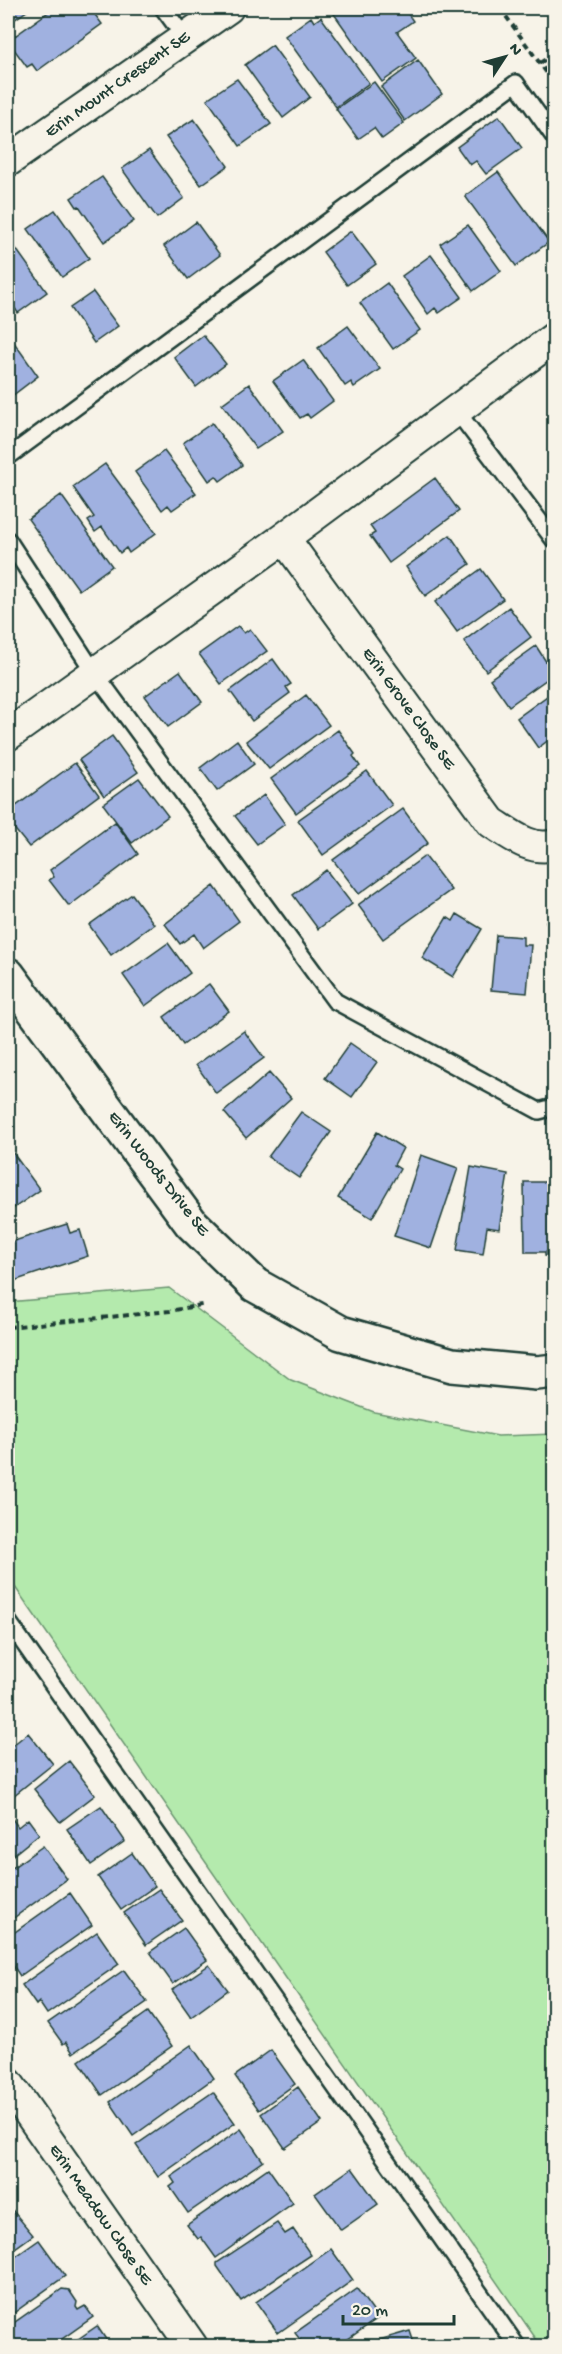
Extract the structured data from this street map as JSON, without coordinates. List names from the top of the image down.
{
  "streets": {
    "street": [
      "Erin Mount Crescent SE",
      "Erin Grove Close SE",
      "Erin Woods Drive SE",
      "Erin Meadow Close SE"
    ]
  },
  "scale_bar": "20 m",
  "north": "top right"
}
